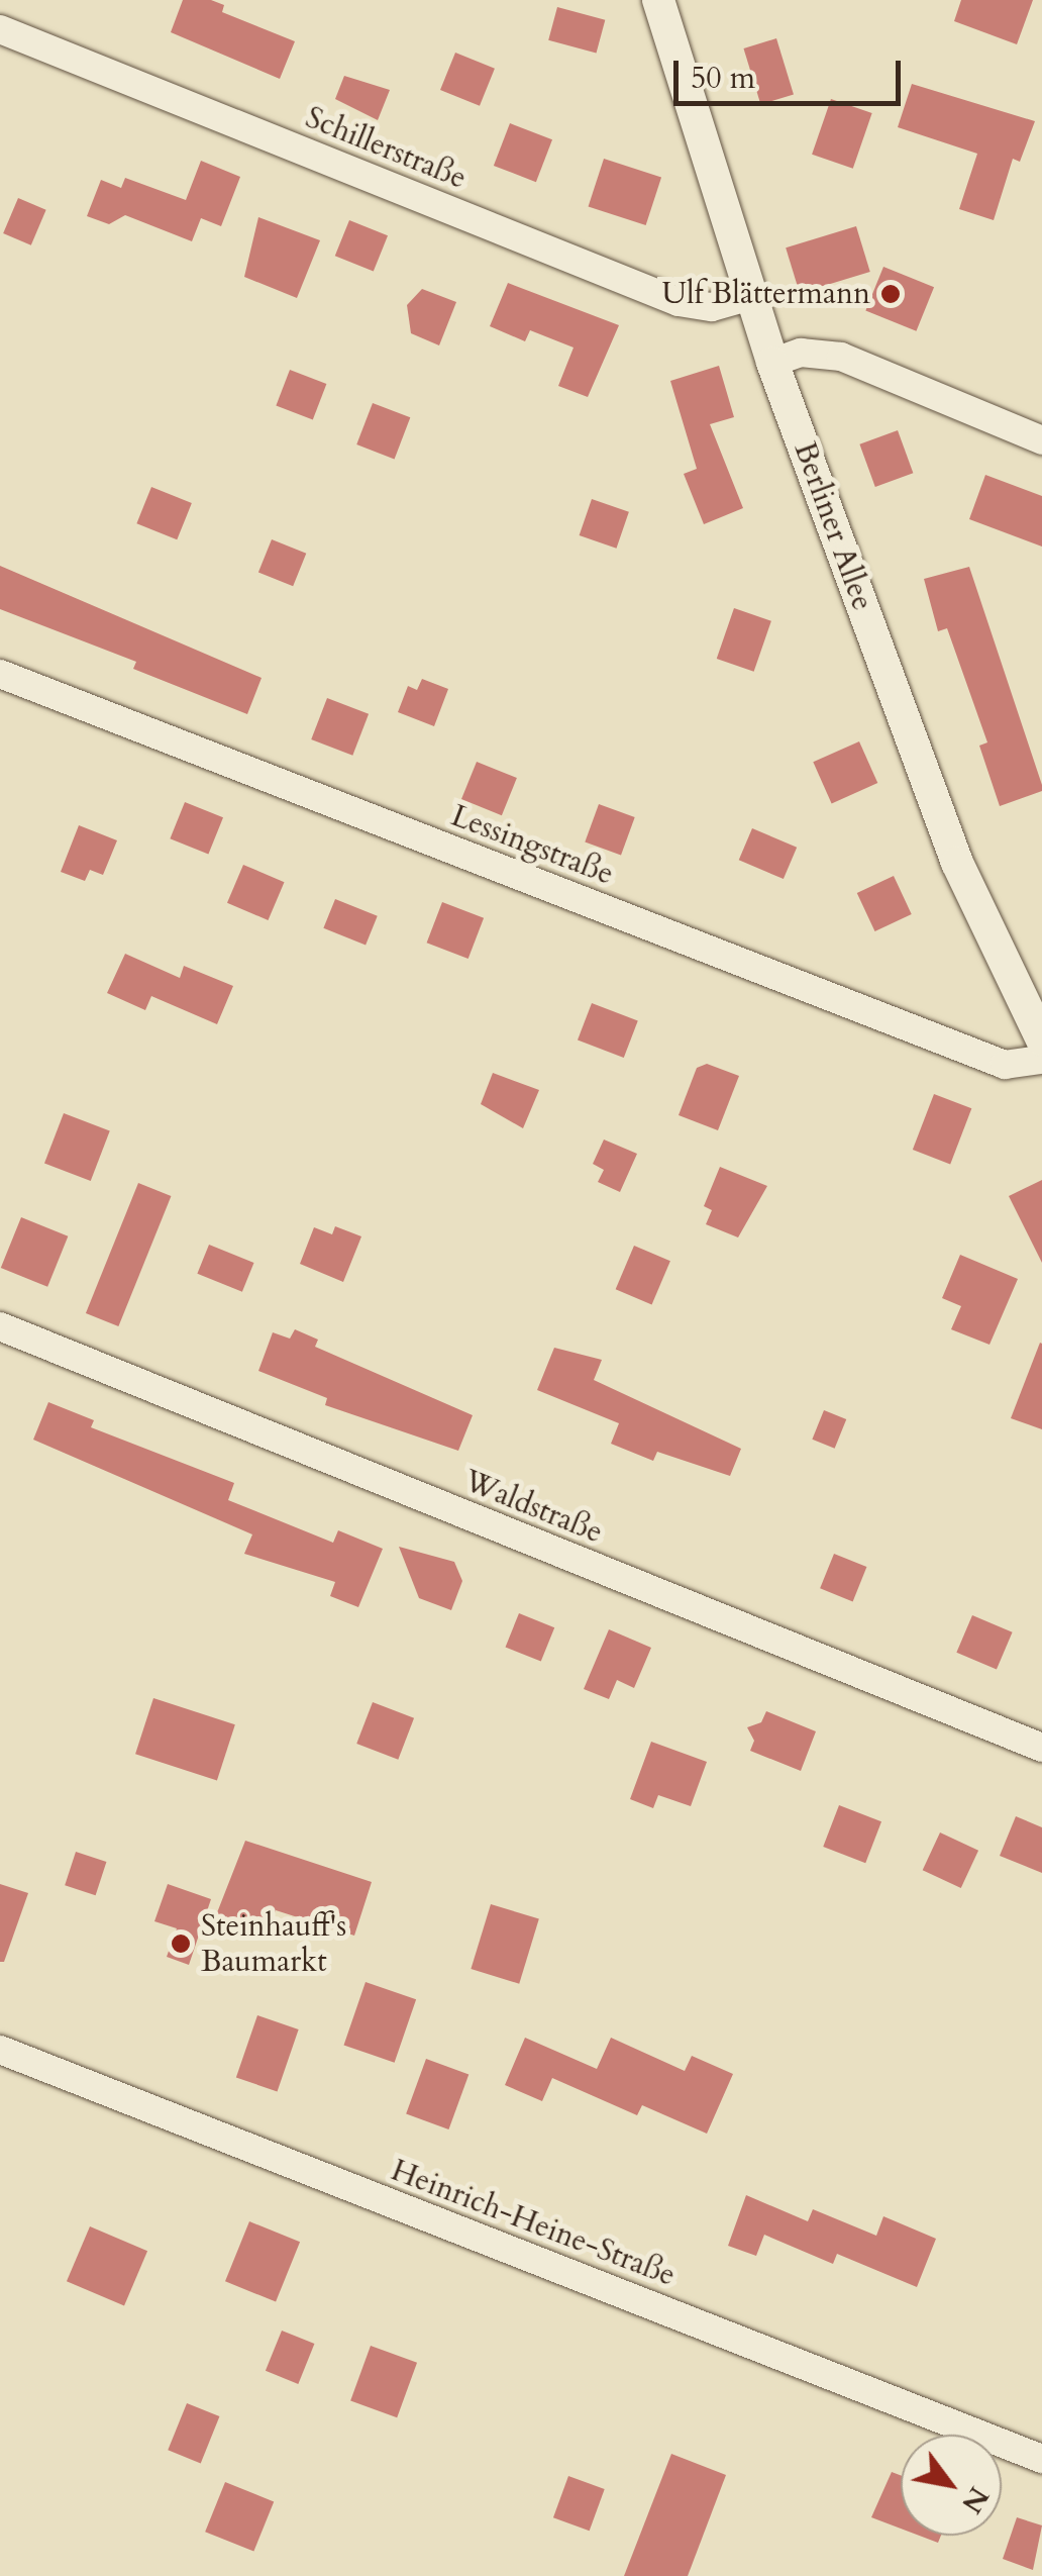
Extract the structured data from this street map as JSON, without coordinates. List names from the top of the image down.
{
  "streets": {
    "street": [
      "Schillerstraße",
      "Berliner Allee",
      "Lessingstraße",
      "Waldstraße",
      "Heinrich-Heine-Straße"
    ]
  },
  "crossings": [
    ["Schillerstraße", "Berliner Allee"]
  ],
  "places": ["Ulf Blättermann", "Steinhauff's Baumarkt"],
  "scale_bar": "50 m",
  "north": "bottom right"
}
